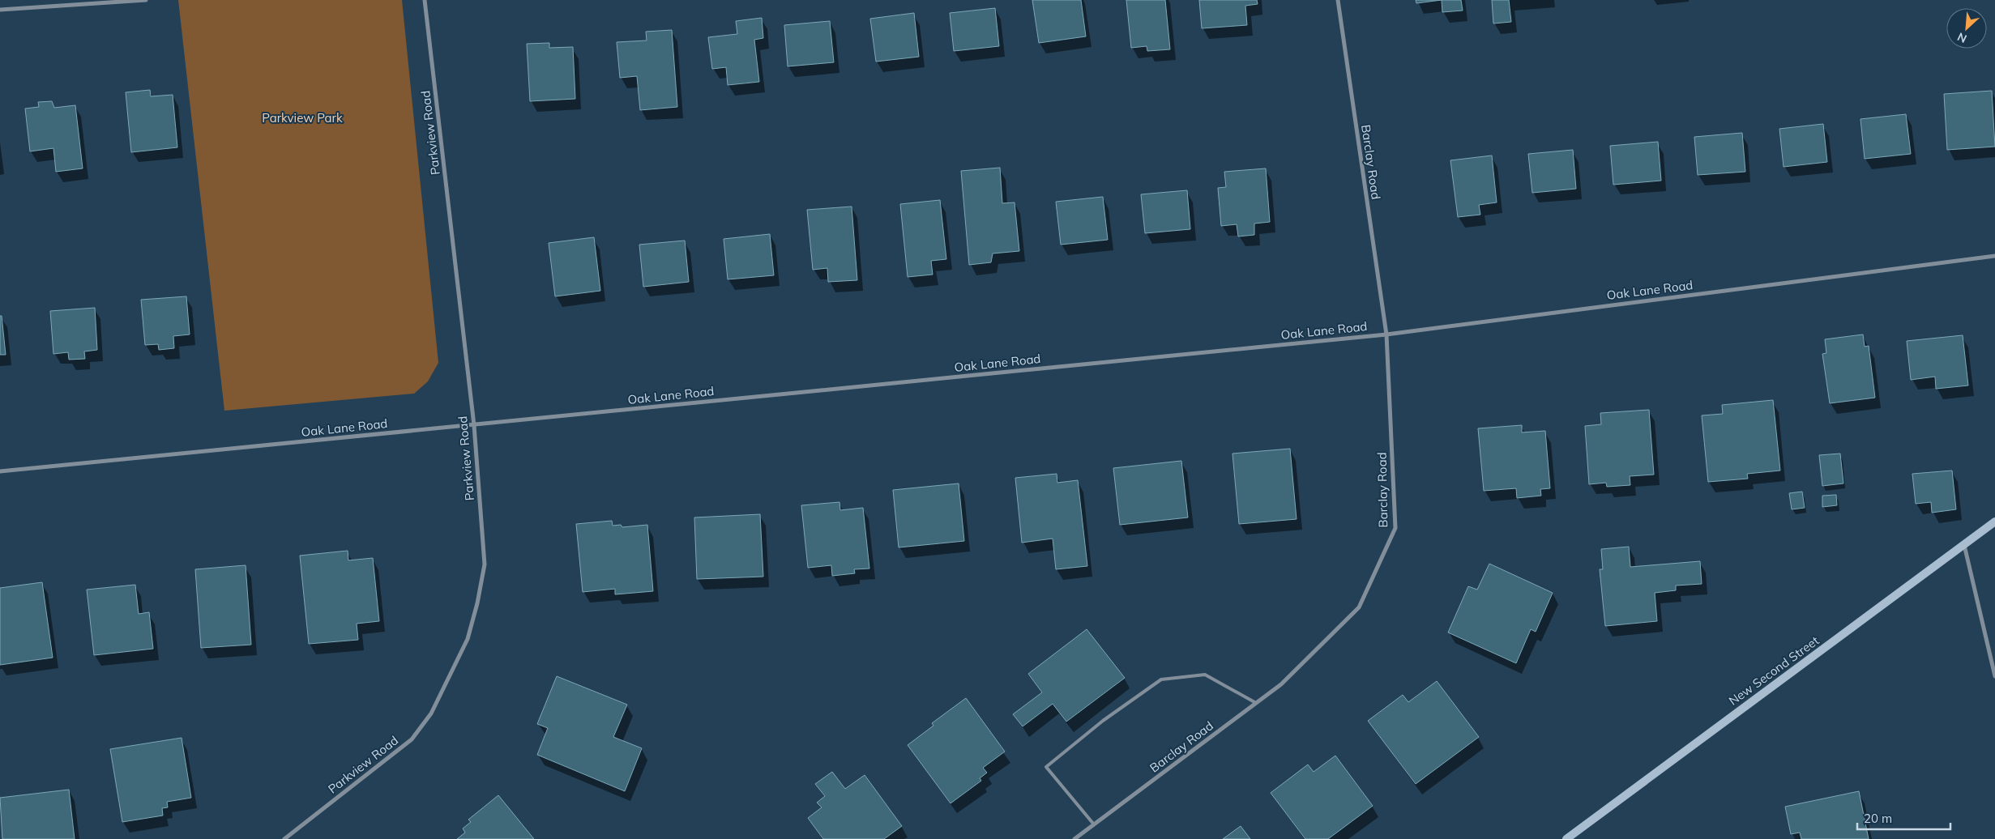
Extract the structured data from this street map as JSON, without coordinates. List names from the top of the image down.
{
  "streets": {
    "street": [
      "Parkview Road",
      "Barclay Road",
      "Oak Lane Road",
      "New Second Street"
    ]
  },
  "crossings": [
    ["Parkview Road", "Oak Lane Road"],
    ["Barclay Road", "Oak Lane Road"]
  ],
  "parks": ["Parkview Park"],
  "scale_bar": "20 m",
  "north": "bottom left"
}
